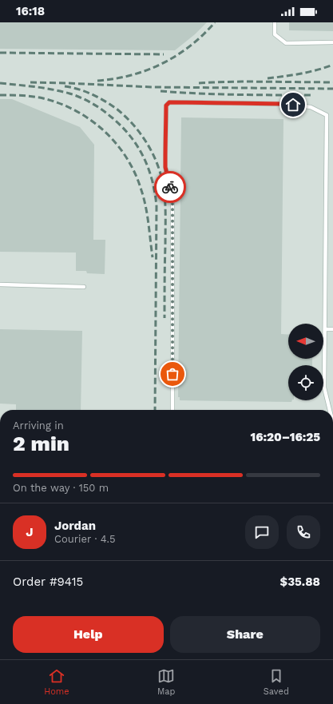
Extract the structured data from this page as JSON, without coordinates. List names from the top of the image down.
{
  "north": "left",
  "page": {
    "status": "16:18",
    "heading": ["2 min", "Arriving in", "16:20–16:25"],
    "panel": [
      "Jordan",
      "Courier · 4.5",
      "Order #9415",
      "$35.88"
    ],
    "bar": "On the way · 150 m",
    "round": "J",
    "buttons": ["Help", "Share"],
    "tabs": ["Home", "Map", "Saved"]
  }
}
